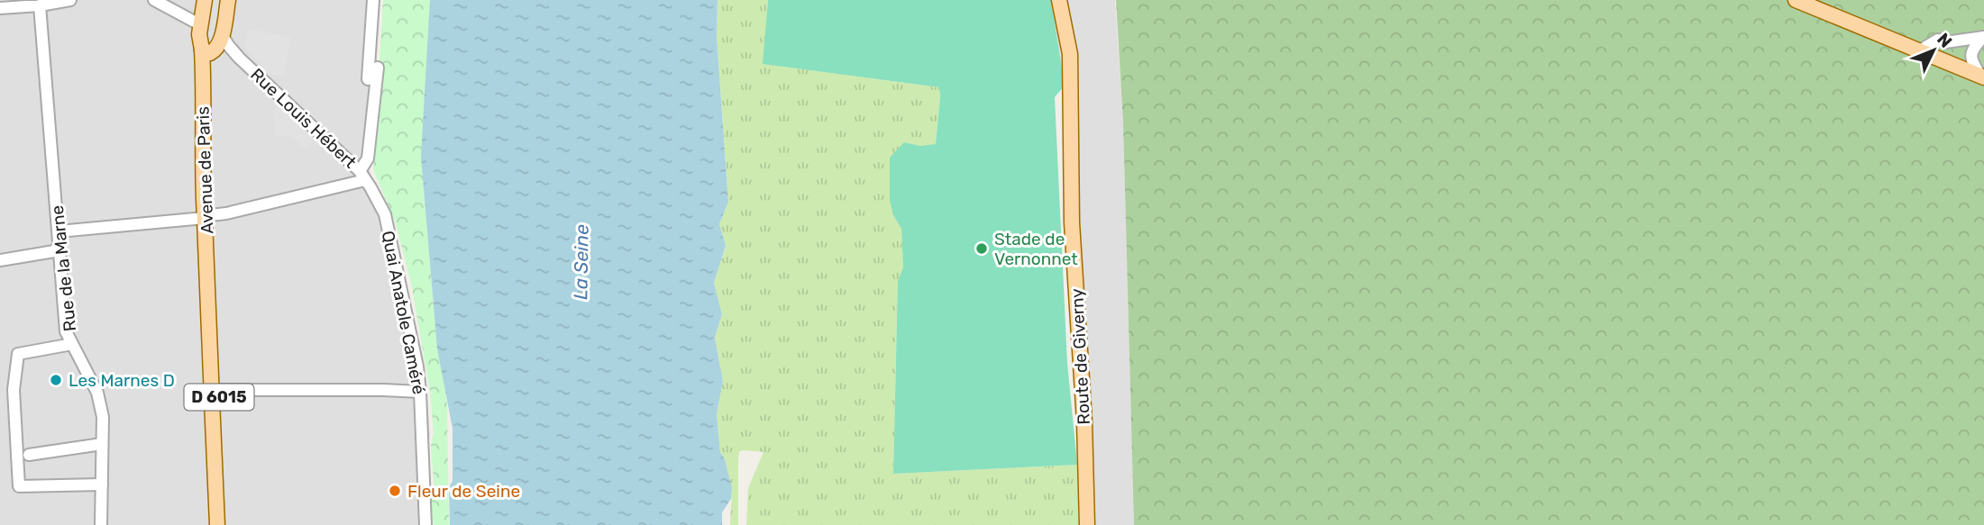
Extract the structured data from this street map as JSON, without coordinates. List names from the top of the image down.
{
  "streets": {
    "main road": ["Avenue de Paris", "Route de Giverny", "D 6015"],
    "street": ["Rue Louis Hébert", "Rue de la Marne", "Quai Anatole Caméré"]
  },
  "crossings": [
    ["Rue Louis Hébert", "Avenue de Paris"],
    ["Rue Louis Hébert", "Quai Anatole Caméré"],
    ["Rue Louis Hébert", "D 6015"],
    ["Avenue de Paris", "D 6015"]
  ],
  "water": ["La Seine"],
  "places": ["Stade de Vernonnet", "Les Marnes D", "Fleur de Seine"],
  "north": "top right"
}
